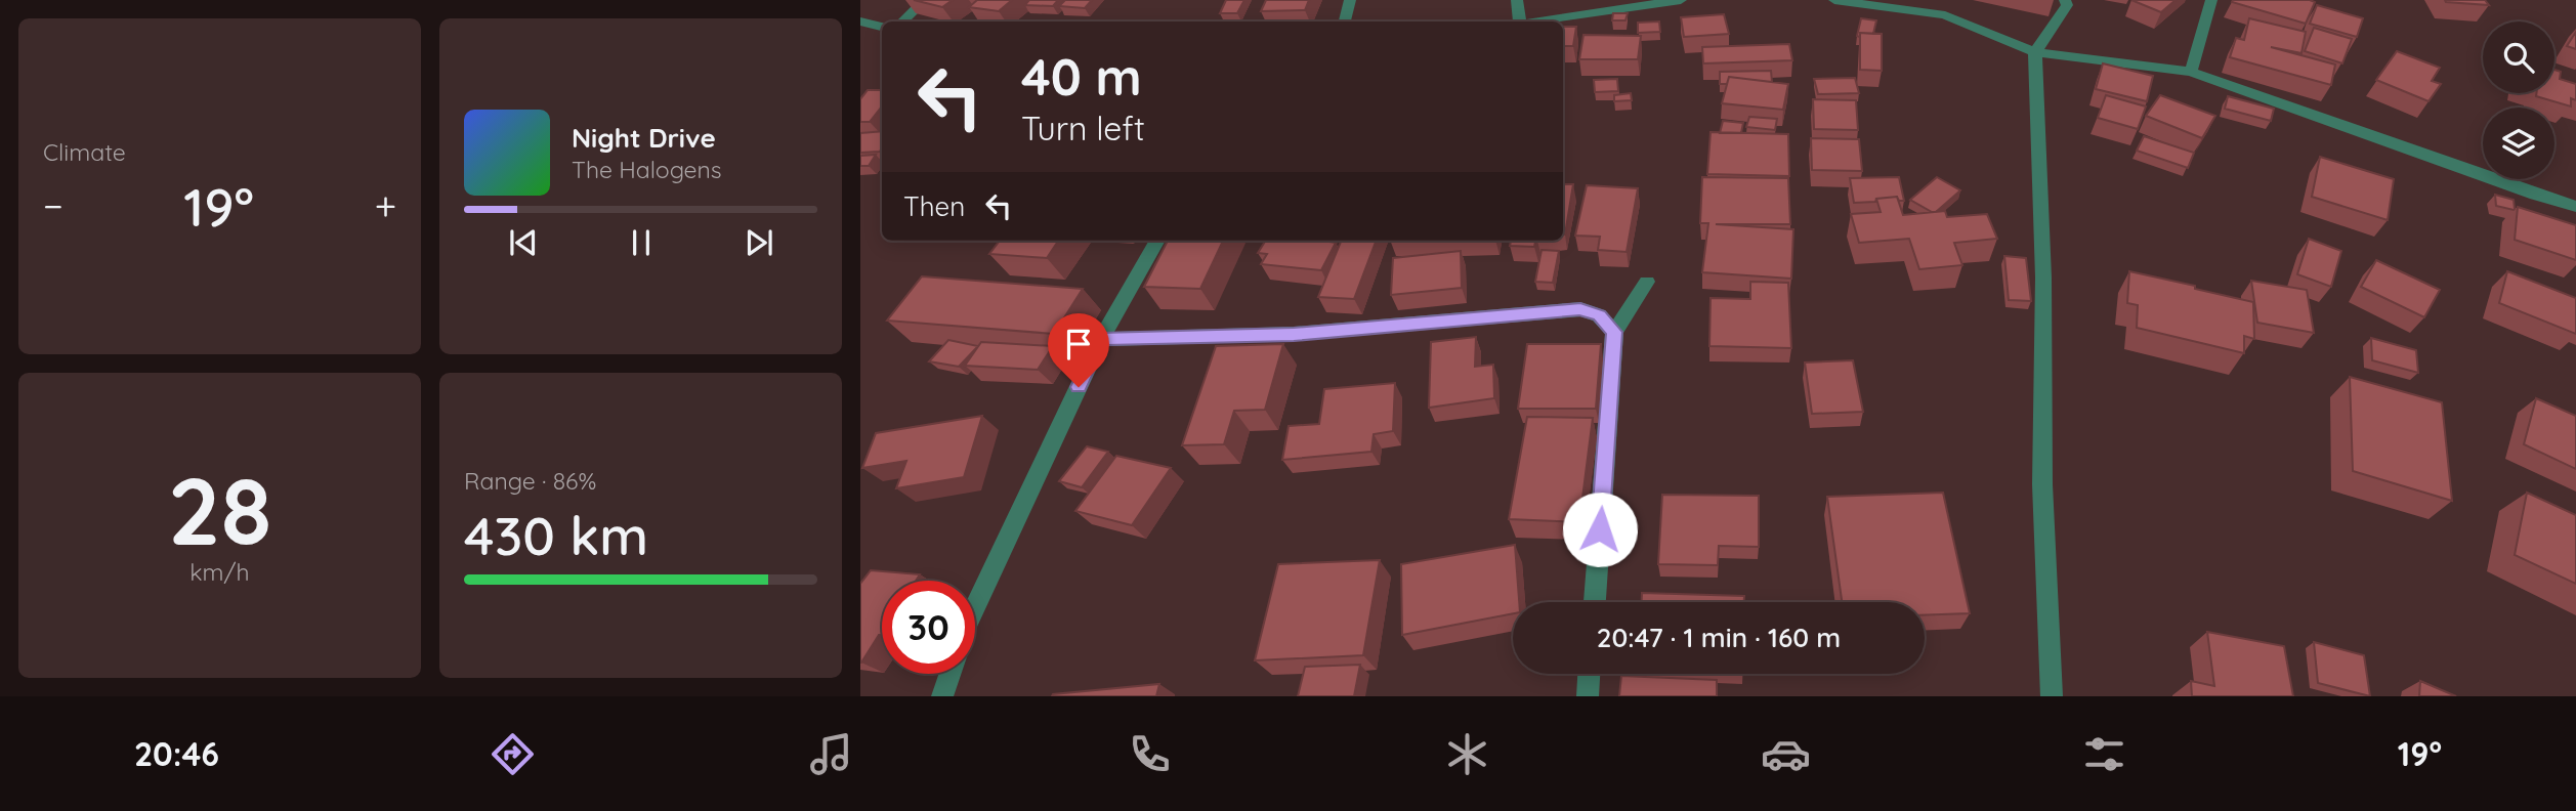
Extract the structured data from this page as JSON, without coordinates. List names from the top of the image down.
{
  "page": {
    "tile": [
      "Climate",
      ["28", "km/h"],
      ["Range · 86%", "430 km"]
    ],
    "turn": ["40 m", "Turn left"],
    "song": ["Night Drive", "The Halogens"],
    "then": "Then",
    "heat": ["−", "19°", "+"],
    "limit": "30",
    "trip": "20:47 · 1 min · 160 m",
    "tabs": ["20:46", "19°"]
  }
}
